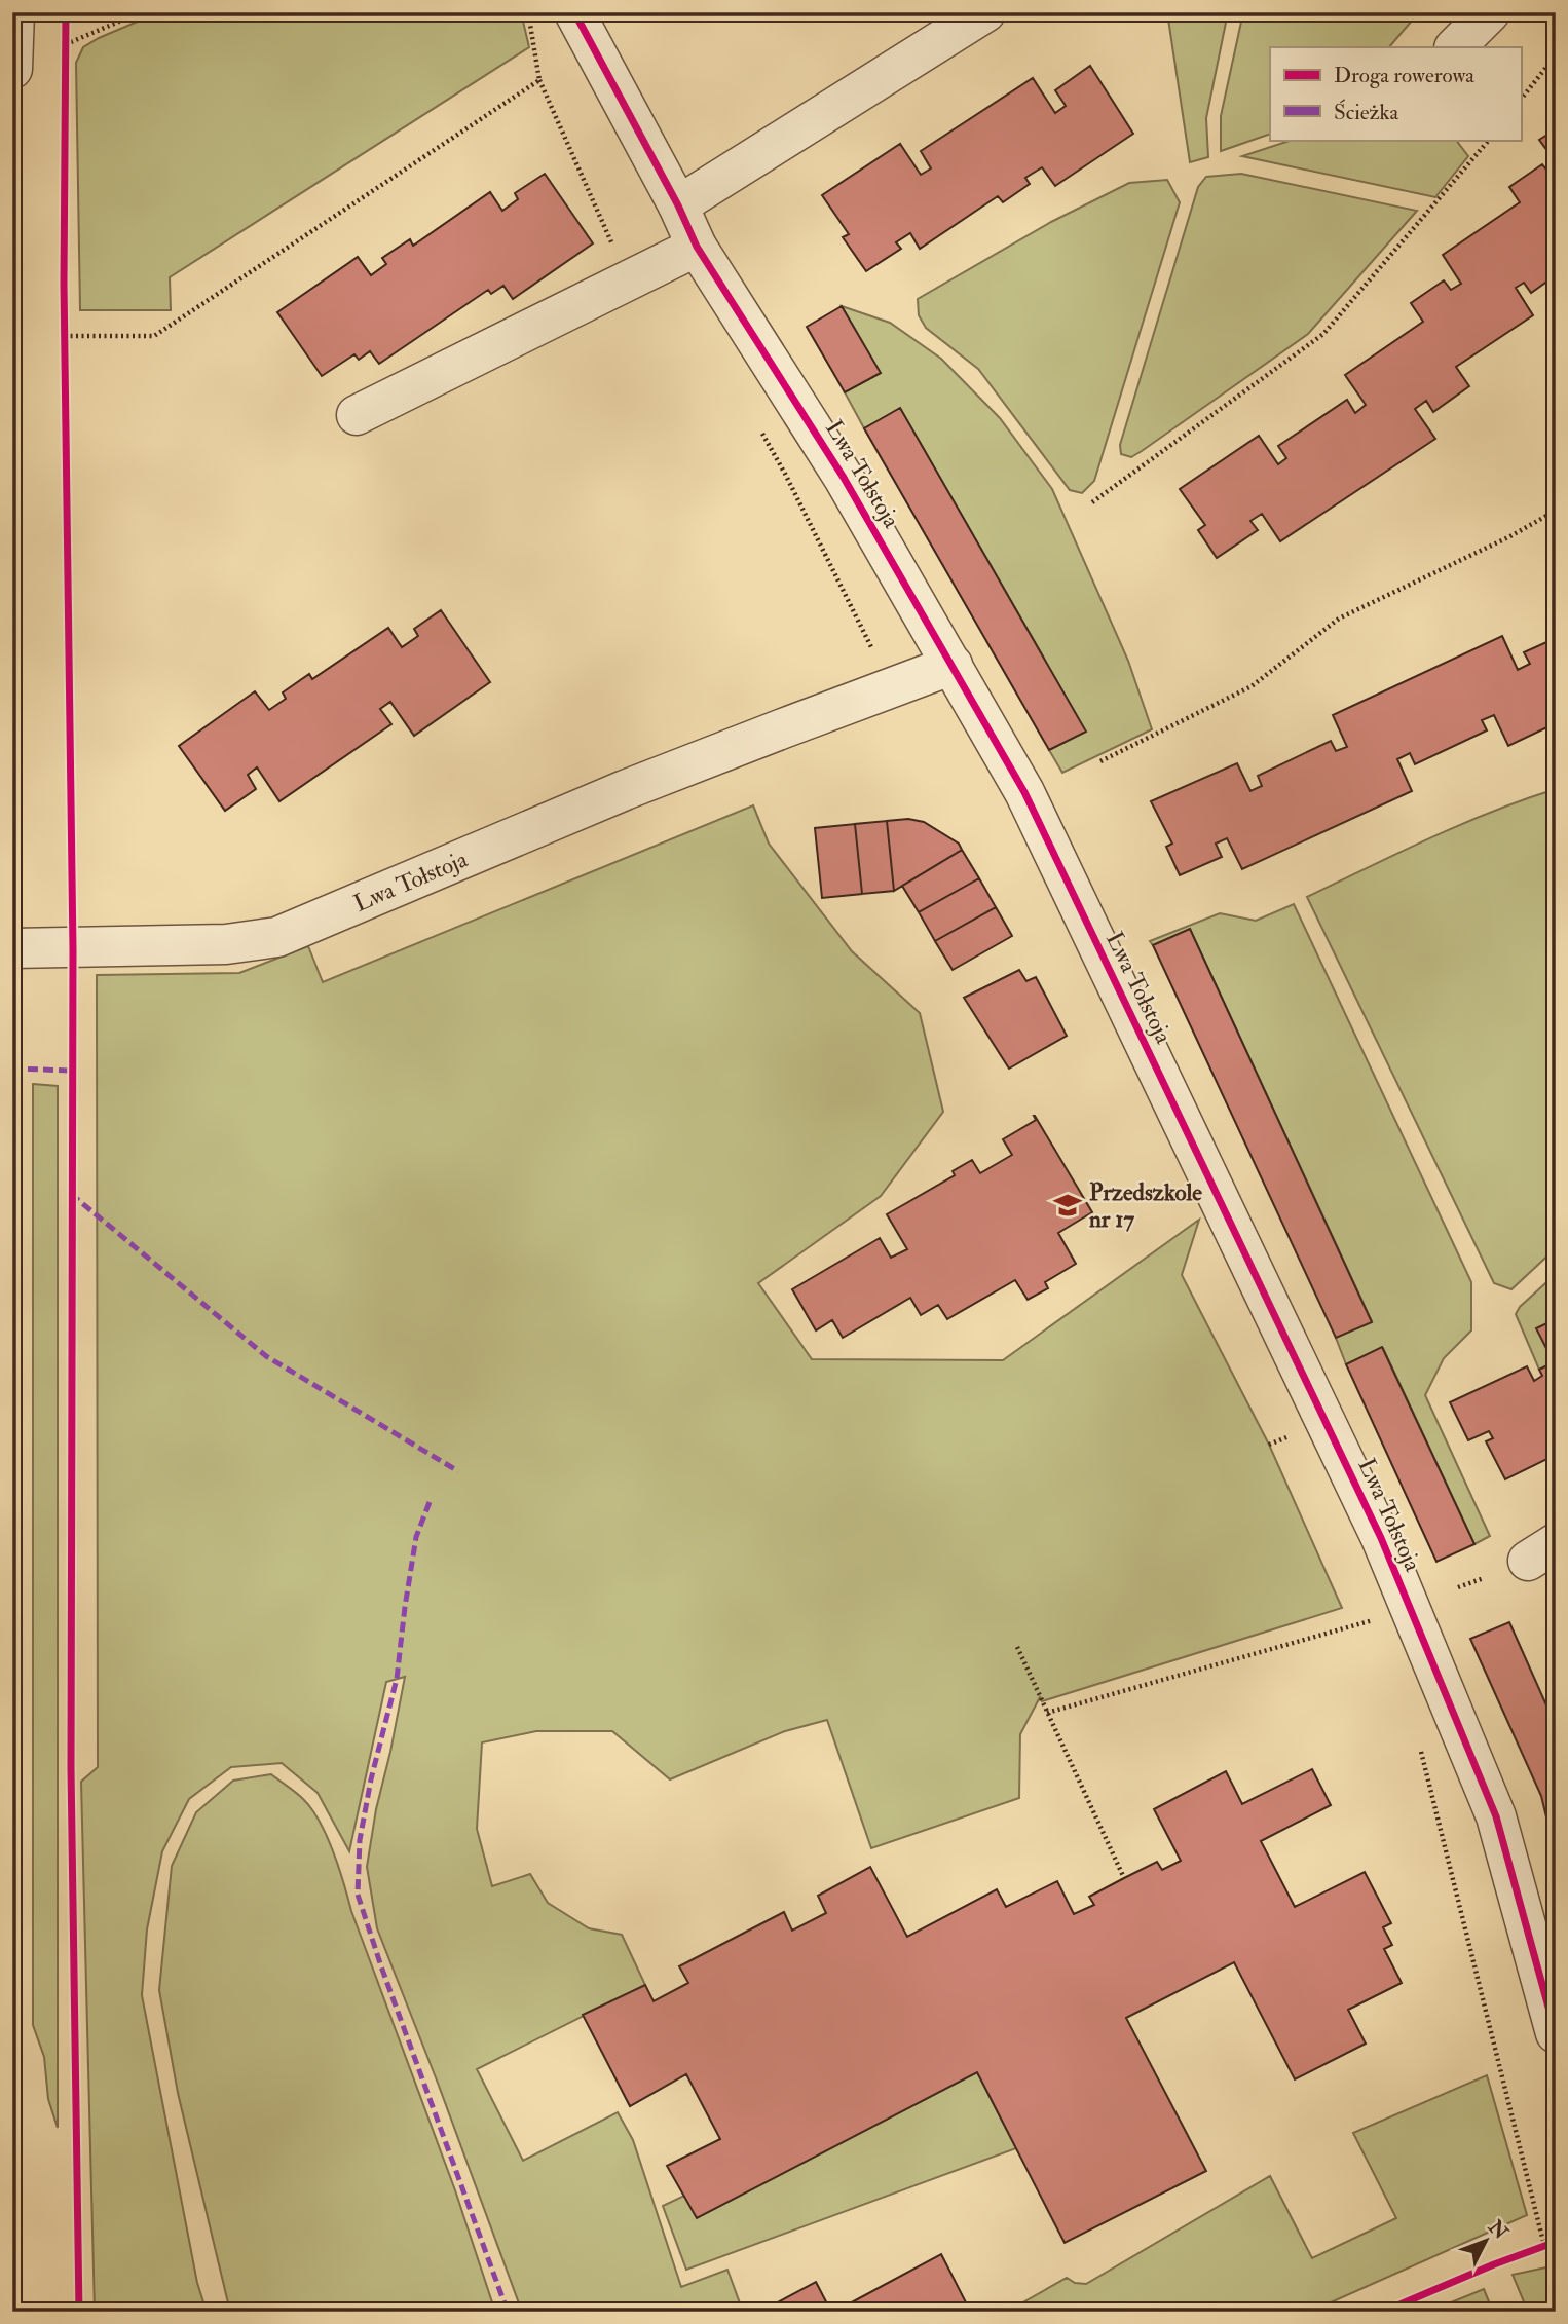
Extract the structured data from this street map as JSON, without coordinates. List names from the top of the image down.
{
  "streets": {
    "street": ["Lwa Tołstoja"]
  },
  "places": {
    "school or university": ["Przedszkole nr 17"]
  },
  "legend": ["Droga rowerowa", "Ścieżka"],
  "north": "top right"
}
